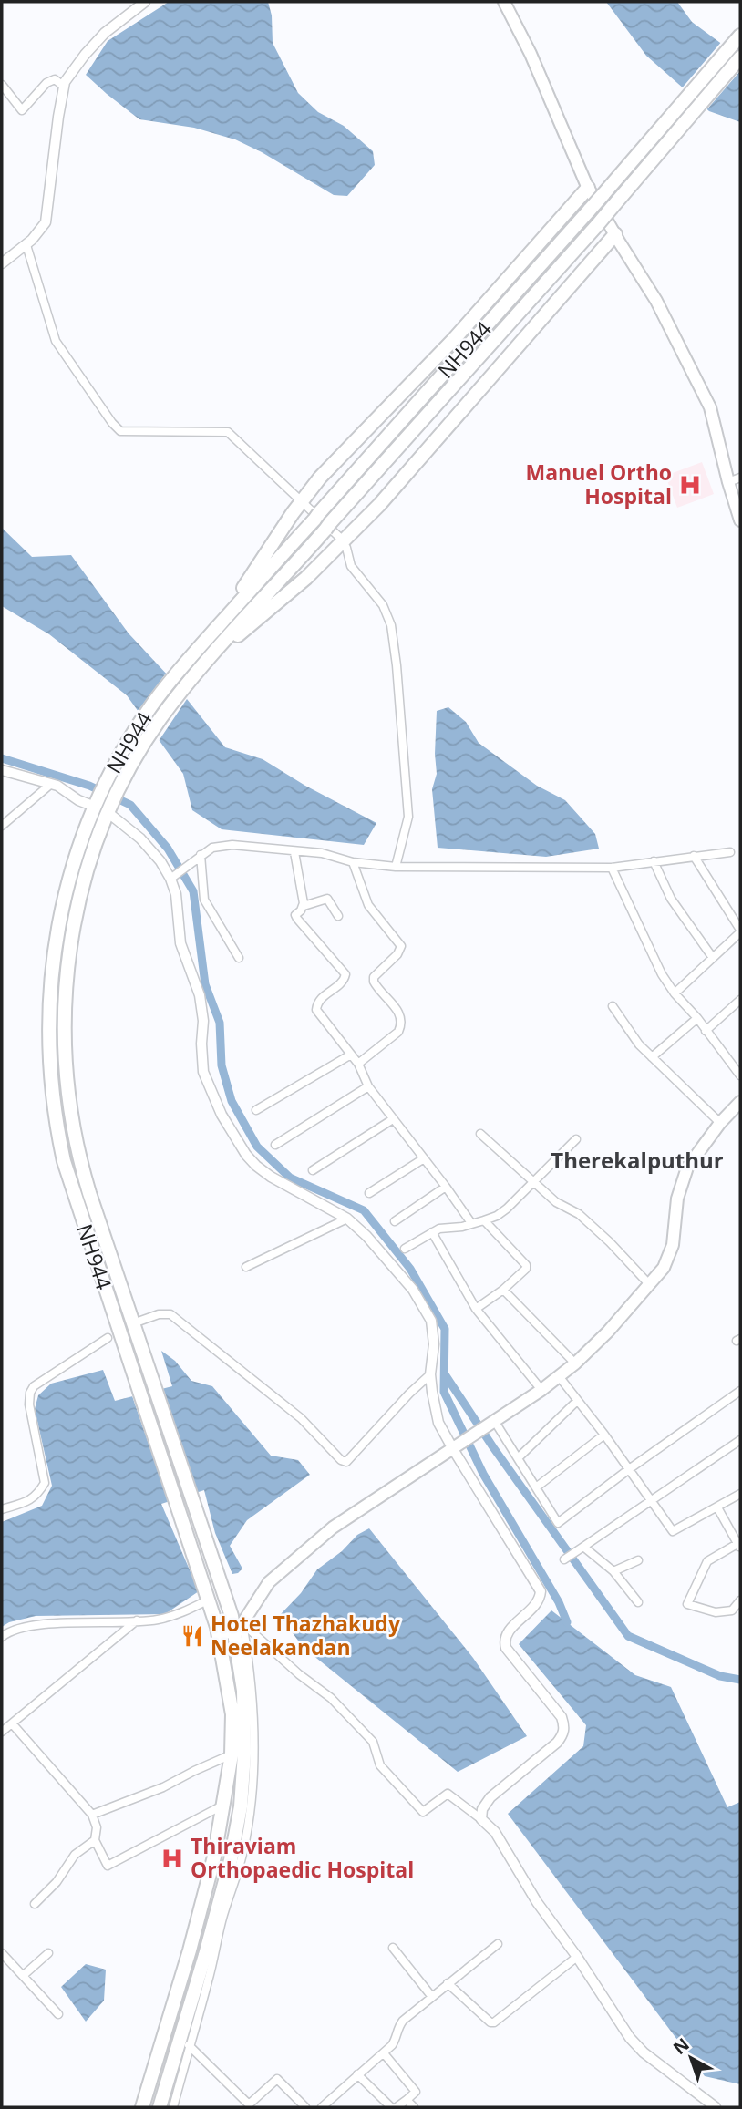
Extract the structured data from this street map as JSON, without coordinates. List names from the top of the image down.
{
  "streets": {
    "highway": ["NH944"]
  },
  "districts": ["Therekalputhur"],
  "places": {
    "hospital": ["Manuel Ortho Hospital", "Thiraviam Orthopaedic Hospital"],
    "restaurant": ["Hotel Thazhakudy Neelakandan"]
  },
  "north": "top left"
}
